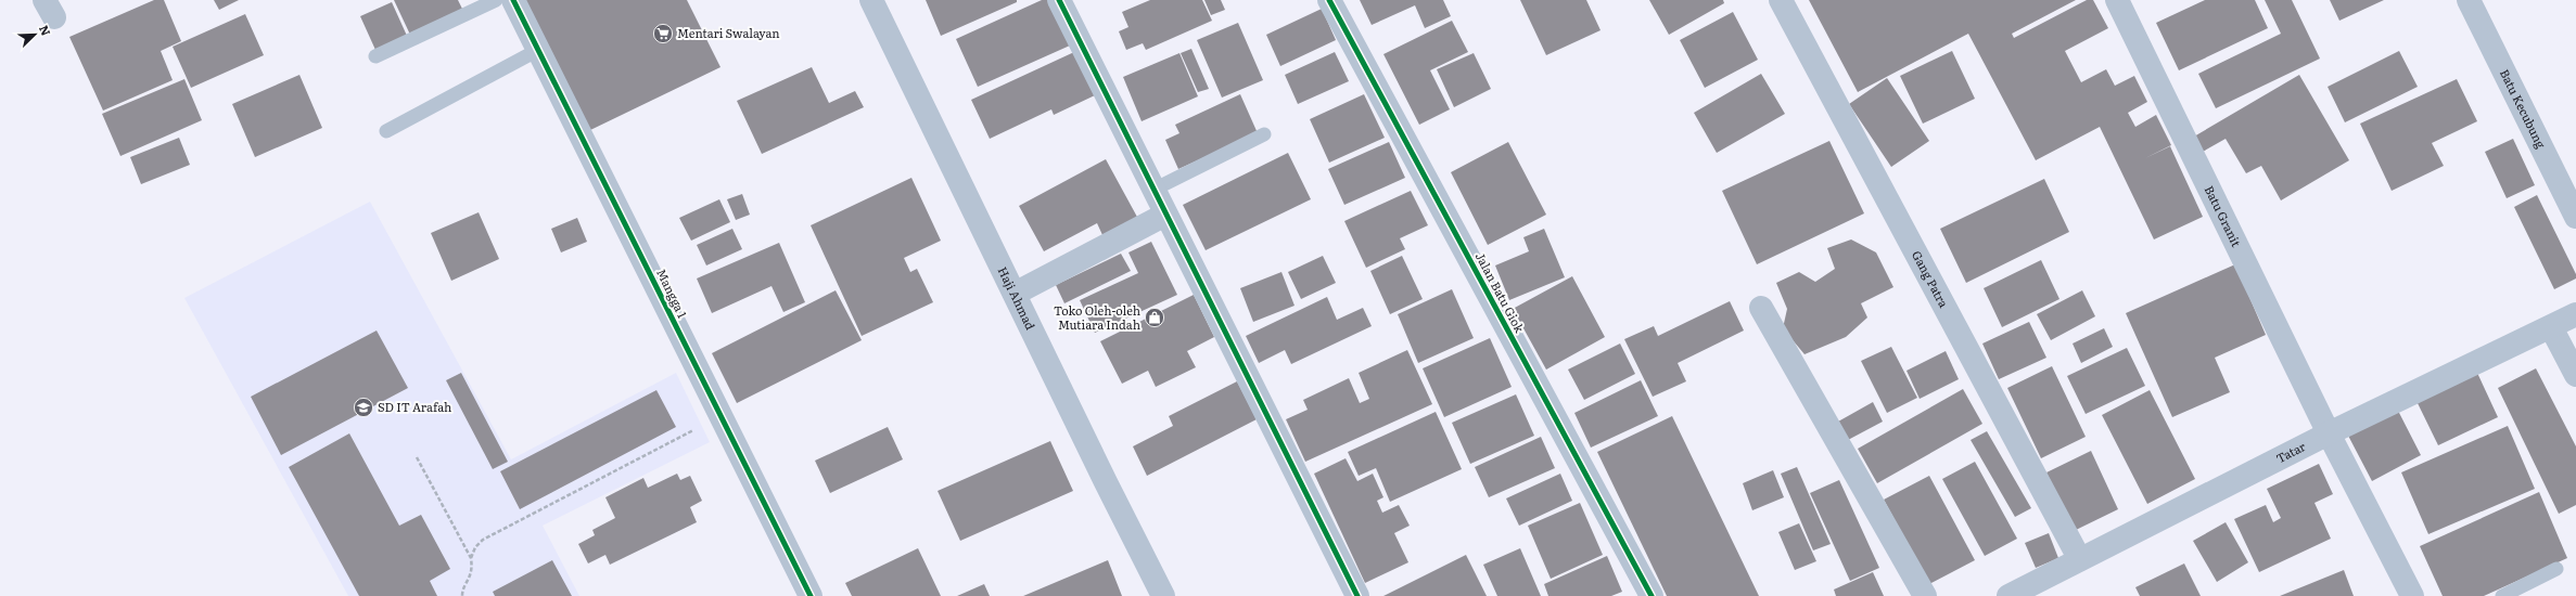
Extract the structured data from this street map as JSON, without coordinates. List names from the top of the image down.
{
  "streets": {
    "street": [
      "Batu Kecubung",
      "Batu Granit",
      "Gang Patra",
      "Jalan Batu Giok",
      "Mangga 1",
      "Haji Ahmad",
      "Tatar"
    ]
  },
  "crossings": [
    ["Batu Granit", "Tatar"],
    ["Gang Patra", "Tatar"]
  ],
  "places": {
    "supermarket": ["Mentari Swalayan"],
    "shop": ["Toko Oleh-oleh Mutiara Indah"],
    "school or university": ["SD IT Arafah"]
  },
  "north": "top right"
}
